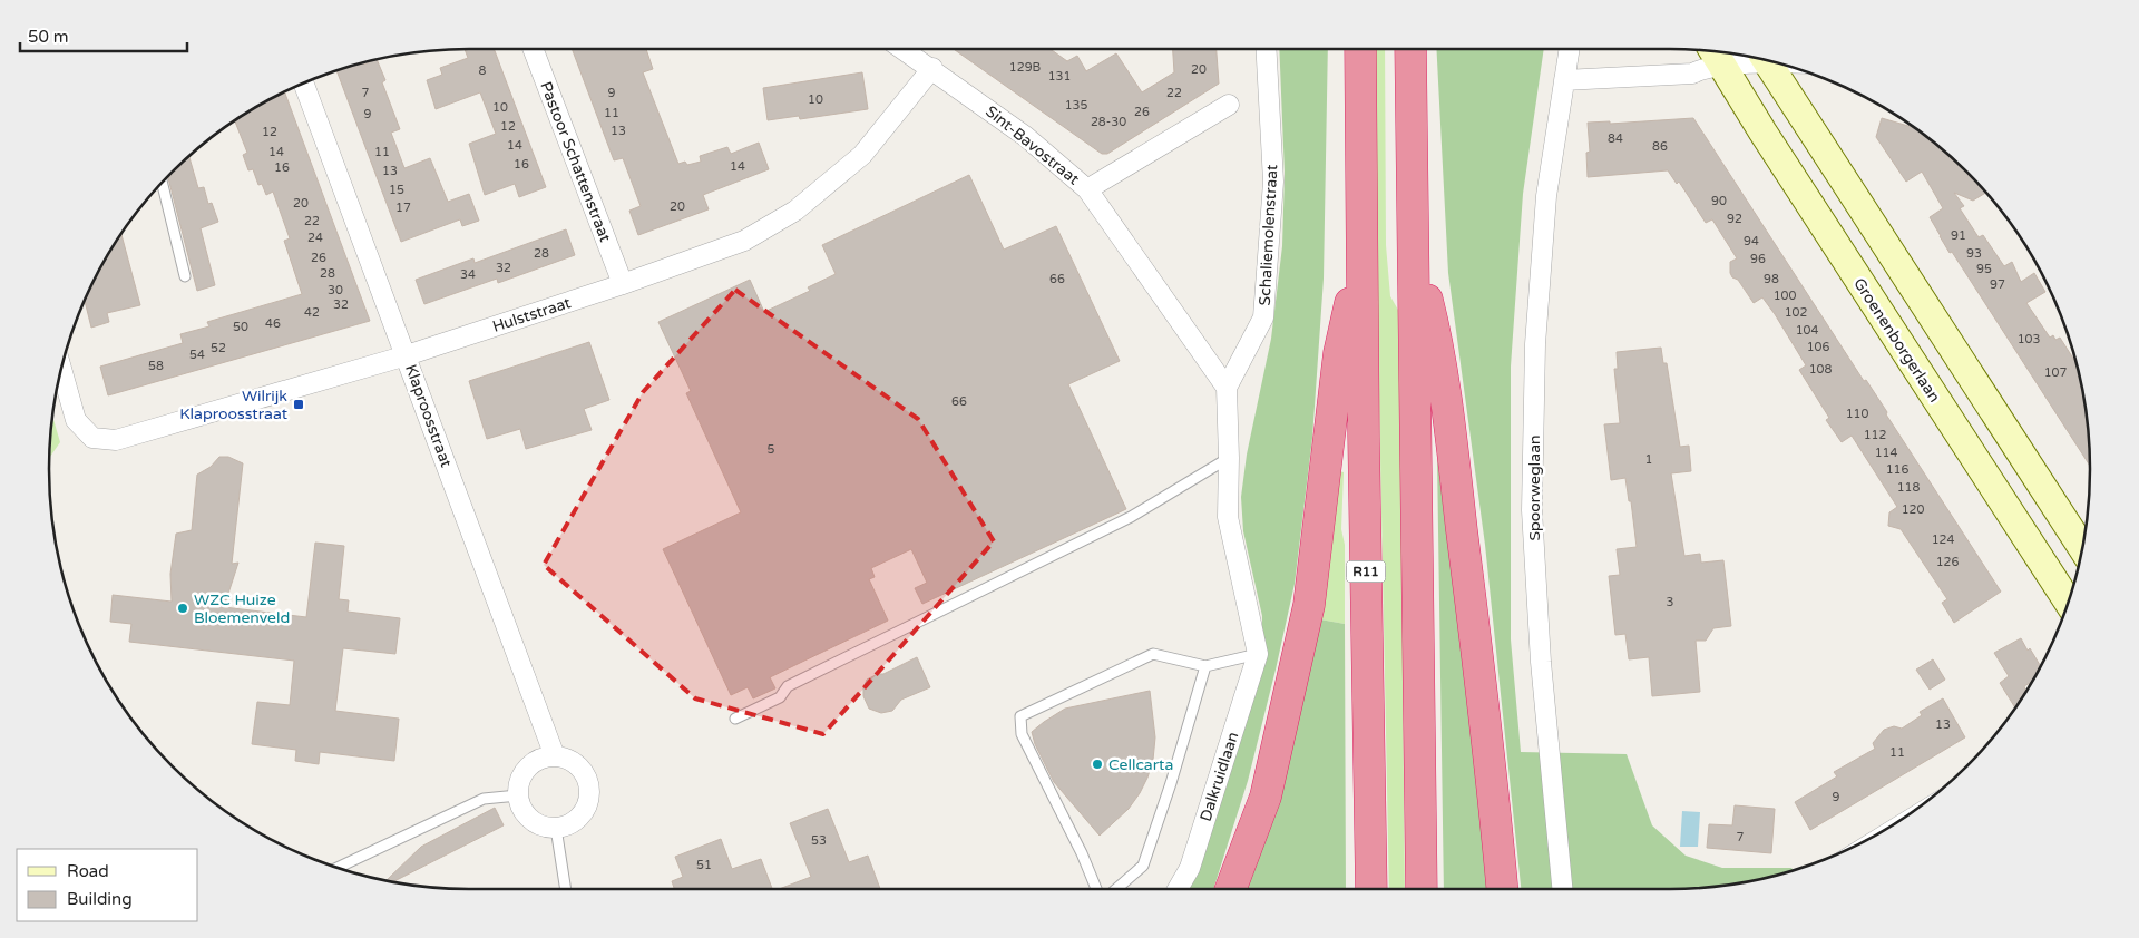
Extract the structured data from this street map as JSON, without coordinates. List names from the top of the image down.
{
  "streets": {
    "highway": ["R11"],
    "street": [
      "Sint-Bavostraat",
      "Pastoor Schattenstraat",
      "Schaliemolenstraat",
      "Hulststraat",
      "Groenenborgerlaan",
      "Klaproosstraat",
      "Spoorweglaan",
      "Dalkruidlaan"
    ]
  },
  "crossings": [
    ["Sint-Bavostraat", "Schaliemolenstraat"],
    ["Sint-Bavostraat", "Hulststraat"],
    ["Pastoor Schattenstraat", "Hulststraat"],
    ["Schaliemolenstraat", "Dalkruidlaan"],
    ["Hulststraat", "Klaproosstraat"]
  ],
  "places": {
    "transit": ["Wilrijk Klaproosstraat"],
    "other": ["WZC Huize Bloemenveld", "Cellcarta"]
  },
  "house_numbers": [
    "129B",
    "20",
    "8",
    "131",
    "7",
    "9",
    "22",
    "10",
    "135",
    "10",
    "26",
    "11",
    "9",
    "28-30",
    "12",
    "13",
    "12",
    "84",
    "14",
    "86",
    "14",
    "11",
    "16",
    "14",
    "16",
    "13",
    "15",
    "90",
    "20",
    "20",
    "17",
    "92",
    "22",
    "91",
    "24",
    "94",
    "28",
    "93",
    "26",
    "96",
    "32",
    "95",
    "28",
    "34",
    "66",
    "98",
    "97",
    "30",
    "100",
    "32",
    "42",
    "102",
    "46",
    "50",
    "104",
    "103",
    "106",
    "52",
    "54",
    "58",
    "108",
    "107",
    "66",
    "110",
    "112",
    "5",
    "114",
    "1",
    "116",
    "118",
    "120",
    "124",
    "126",
    "3",
    "13",
    "11",
    "9",
    "7",
    "53",
    "51"
  ],
  "legend": ["Road", "Building"],
  "scale_bar": "50 m"
}
